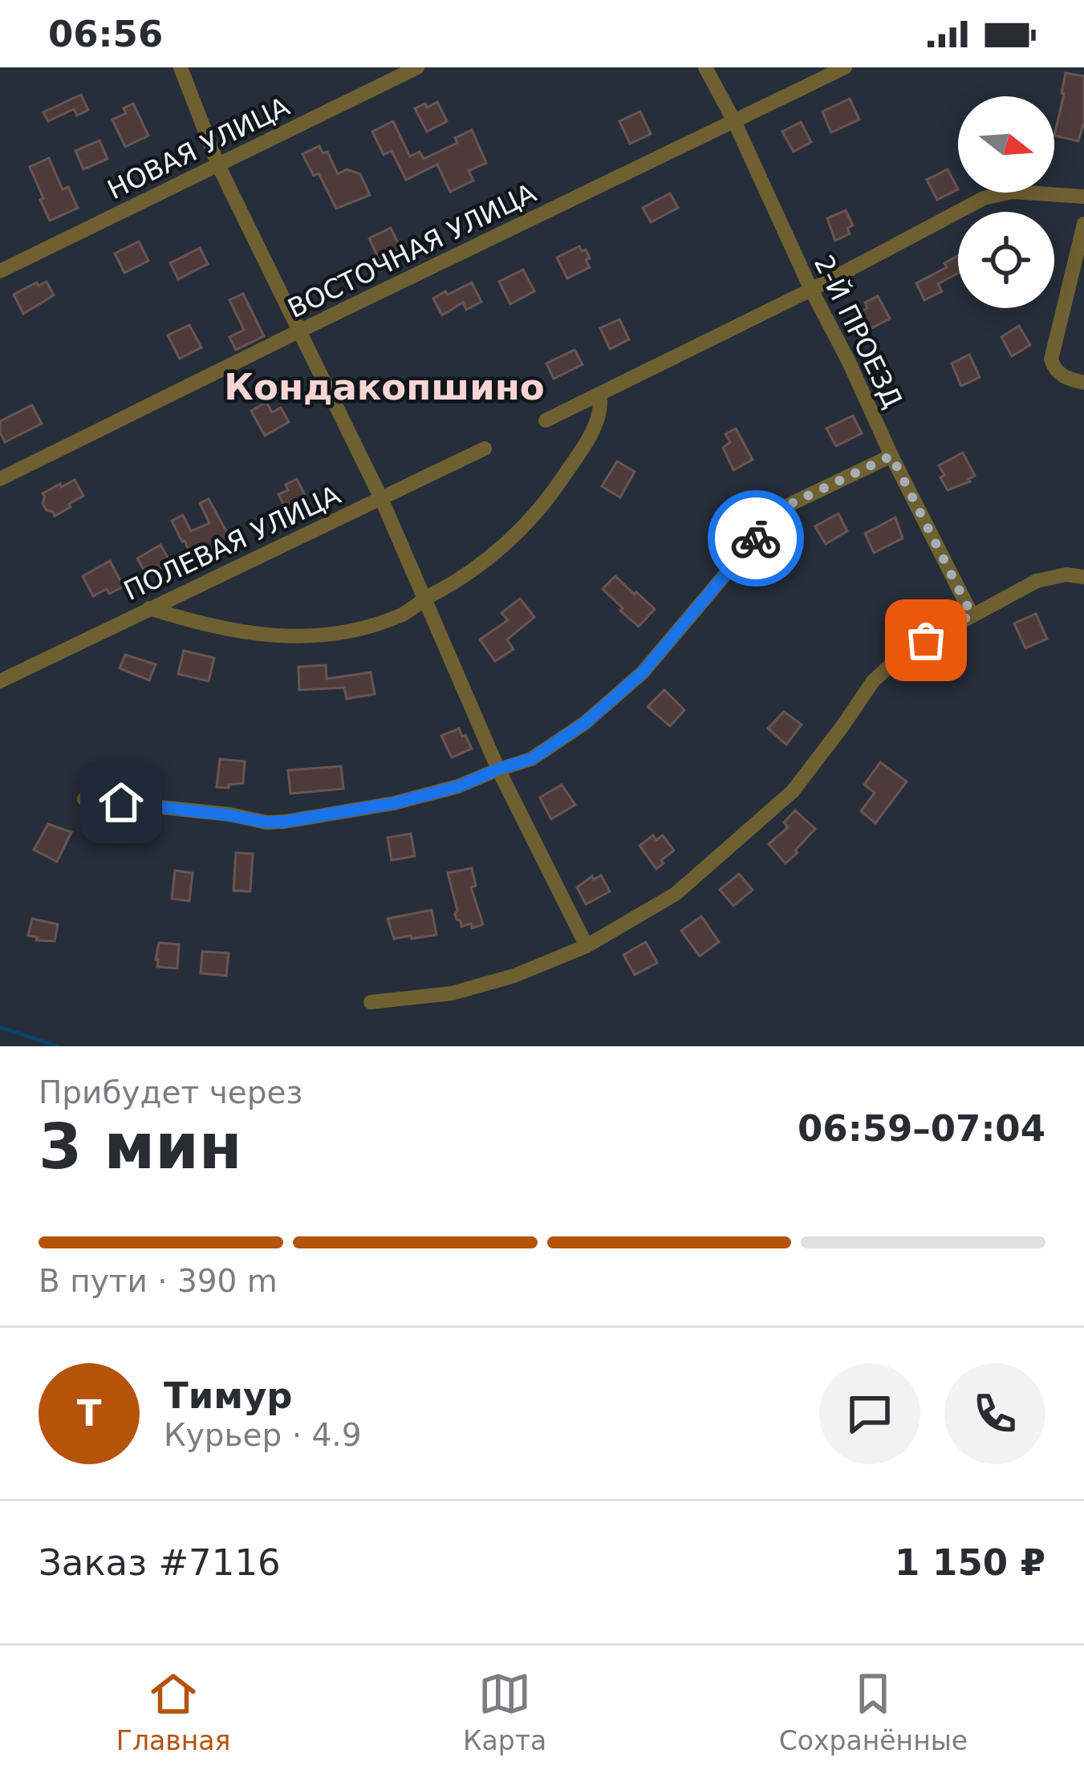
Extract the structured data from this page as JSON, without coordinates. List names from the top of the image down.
{
  "streets": {
    "street": [
      "НОВАЯ УЛИЦА",
      "ВОСТОЧНАЯ УЛИЦА",
      "2-Й ПРОЕЗД",
      "ПОЛЕВАЯ УЛИЦА"
    ]
  },
  "crossings": [
    ["ВОСТОЧНАЯ УЛИЦА", "2-Й ПРОЕЗД"]
  ],
  "districts": ["Кондакопшино"],
  "north": "right",
  "page": {
    "status": "06:56",
    "heading": ["3 мин", "Прибудет через", "06:59–07:04"],
    "panel": [
      "Тимур",
      "Курьер · 4.9",
      "Заказ #7116",
      "1 150 ₽"
    ],
    "bar": "В пути · 390 m",
    "round": "Т",
    "tabs": ["Главная", "Карта", "Сохранённые"]
  }
}
